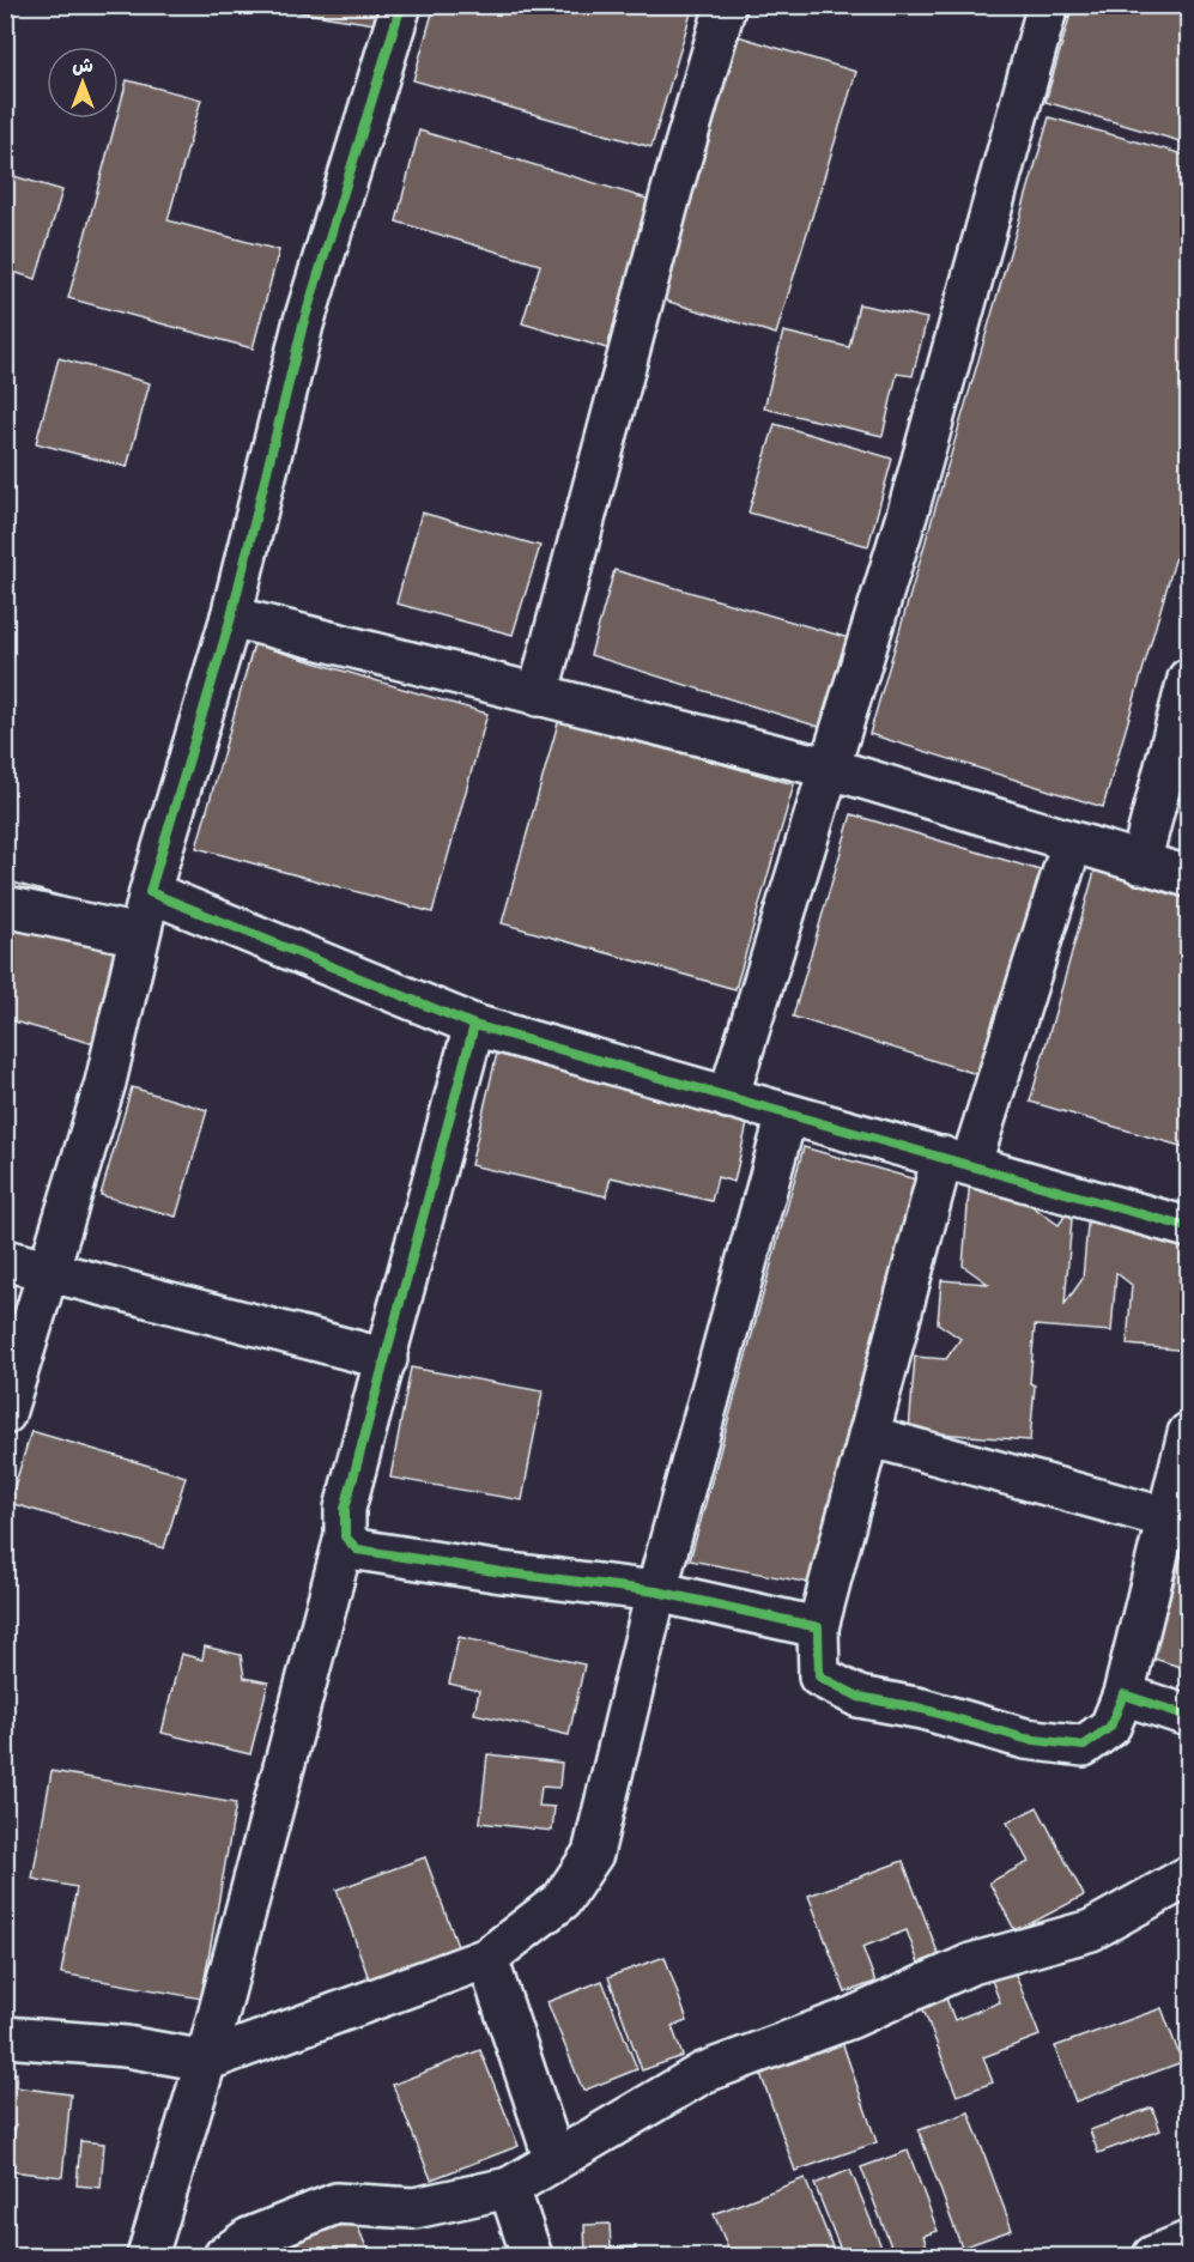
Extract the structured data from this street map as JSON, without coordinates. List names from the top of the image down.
{
  "north": "top"
}
